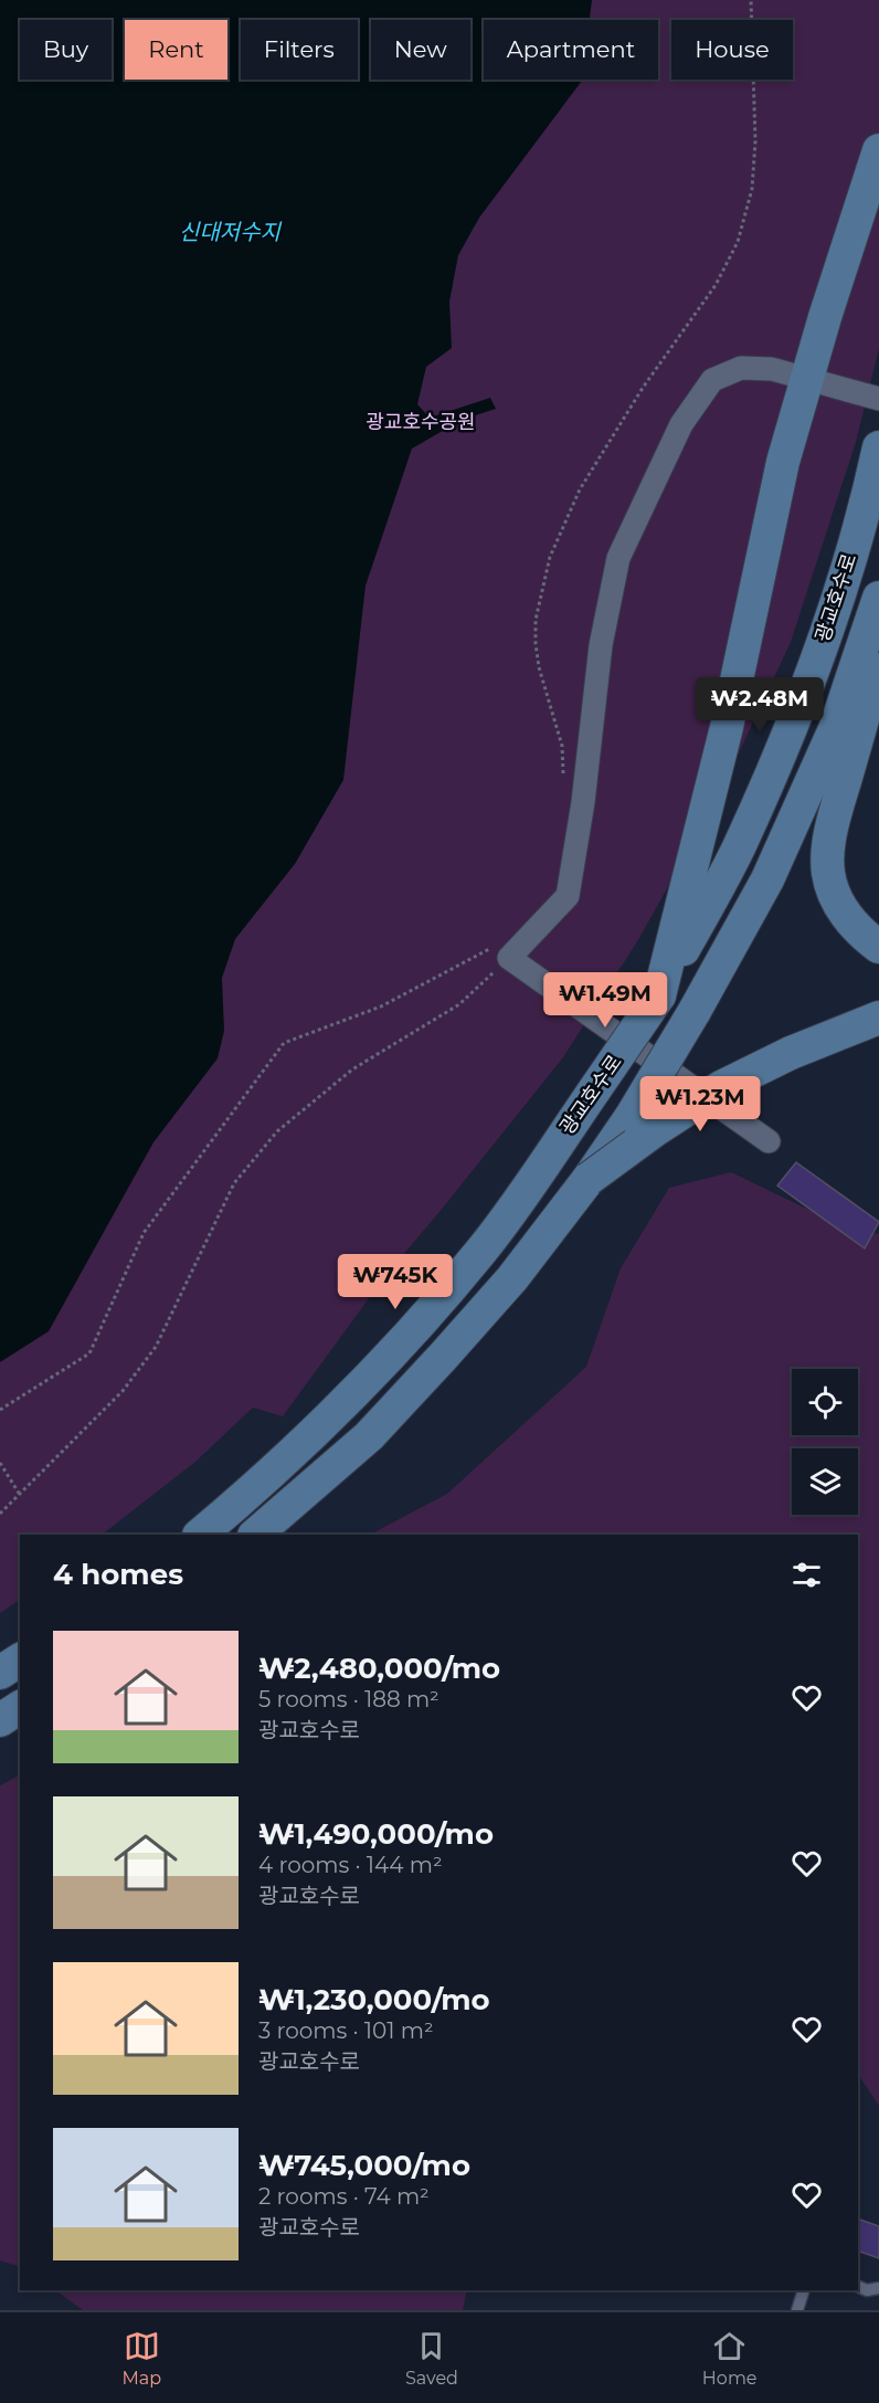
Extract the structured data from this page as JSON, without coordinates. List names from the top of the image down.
{
  "streets": {
    "main road": ["광교호수로"]
  },
  "water": ["신대저수지"],
  "parks": ["광교호수공원"],
  "page": {
    "chip": [
      "Buy",
      "Rent",
      "Filters",
      "New",
      "Apartment",
      "House"
    ],
    "price": [
      "₩2.48M",
      "₩1.49M",
      "₩1.23M",
      "₩745K"
    ],
    "heading": "4 homes",
    "list": [
      {
        "name": "₩2,480,000/mo",
        "note": "5 rooms · 188 m² · 광교호수로"
      },
      {
        "name": "₩1,490,000/mo",
        "note": "4 rooms · 144 m² · 광교호수로"
      },
      {
        "name": "₩1,230,000/mo",
        "note": "3 rooms · 101 m² · 광교호수로"
      },
      {
        "name": "₩745,000/mo",
        "note": "2 rooms · 74 m² · 광교호수로"
      }
    ],
    "tabs": ["Map", "Saved", "Home"]
  }
}
